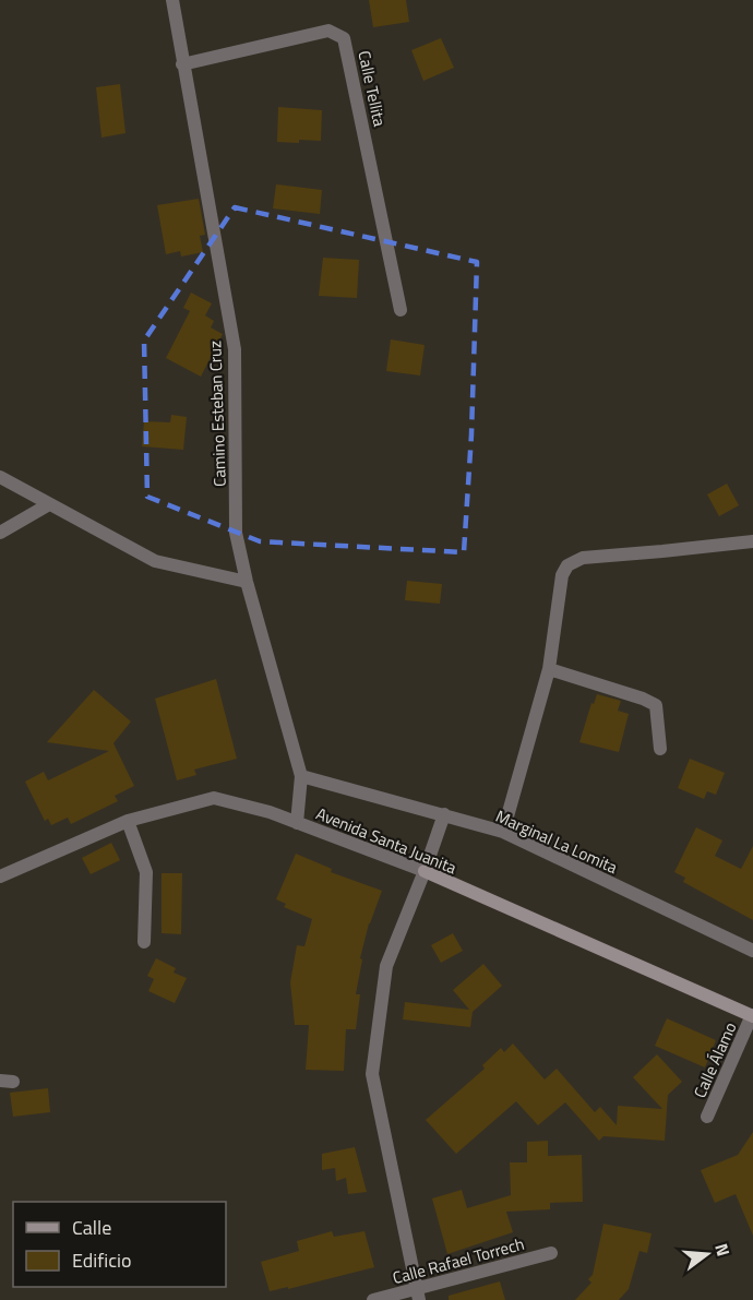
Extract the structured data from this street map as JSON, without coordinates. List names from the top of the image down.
{
  "streets": {
    "street": [
      "Calle Tellita",
      "Camino Esteban Cruz",
      "Avenida Santa Juanita",
      "Marginal La Lomita",
      "Calle Álamo",
      "Calle Rafael Torrech"
    ]
  },
  "crossings": [
    ["Calle Tellita", "Camino Esteban Cruz"],
    ["Camino Esteban Cruz", "Avenida Santa Juanita"],
    ["Camino Esteban Cruz", "Marginal La Lomita"],
    ["Avenida Santa Juanita", "Calle Álamo"]
  ],
  "legend": ["Calle", "Edificio"],
  "north": "right"
}
